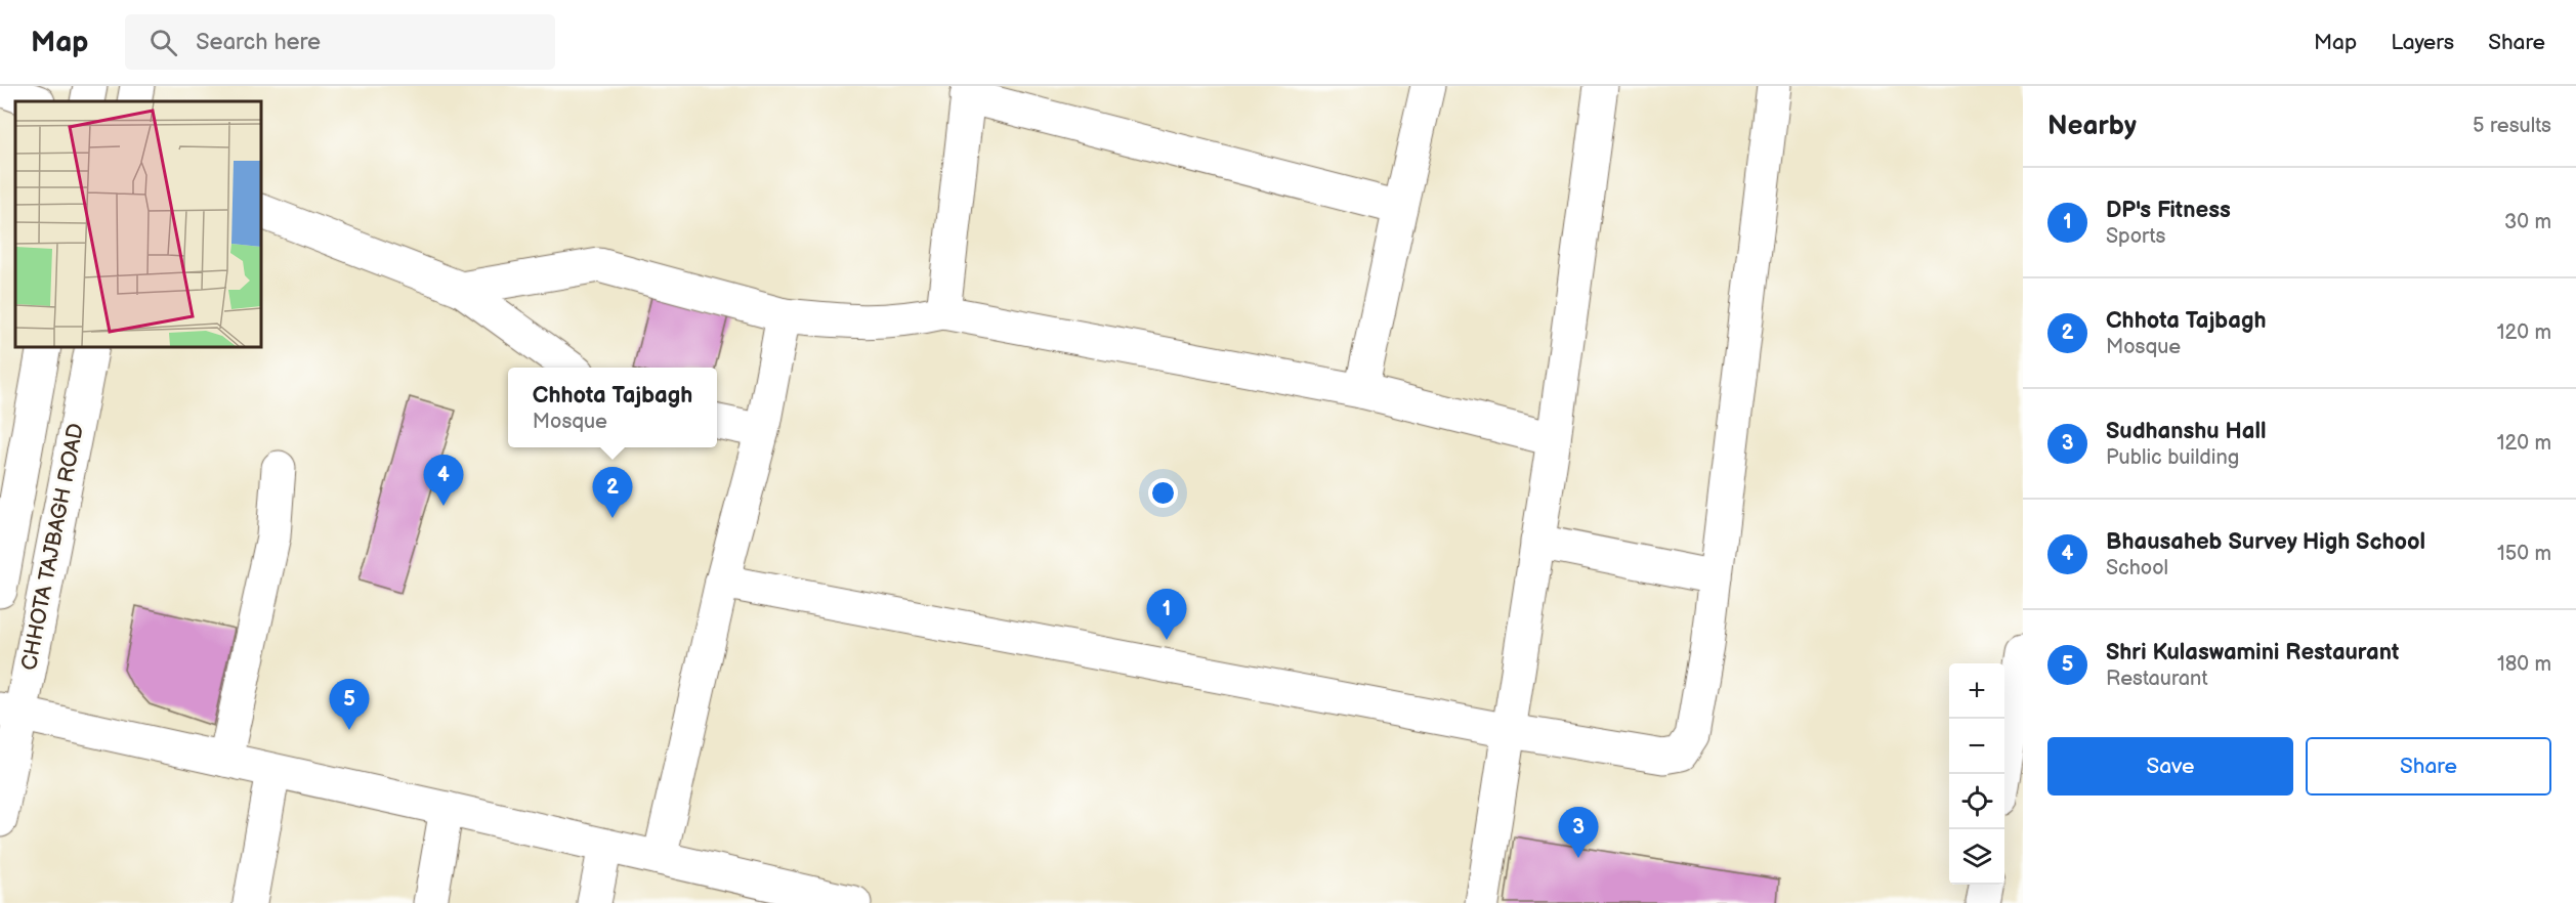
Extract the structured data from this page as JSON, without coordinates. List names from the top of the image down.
{
  "streets": {
    "street": ["CHHOTA TAJBAGH ROAD"]
  },
  "page": {
    "header": "Map",
    "search": "Search here",
    "nav": ["Map", "Layers", "Share"],
    "heading": ["Nearby", "5 results"],
    "list": [
      {
        "mark": "1",
        "name": "DP's Fitness",
        "note": "Sports",
        "value": "30 m"
      },
      {
        "mark": "2",
        "name": "Chhota Tajbagh",
        "note": "Mosque",
        "value": "120 m"
      },
      {
        "mark": "3",
        "name": "Sudhanshu Hall",
        "note": "Public building",
        "value": "120 m"
      },
      {
        "mark": "4",
        "name": "Bhausaheb Survey High School",
        "note": "School",
        "value": "150 m"
      },
      {
        "mark": "5",
        "name": "Shri Kulaswamini Restaurant",
        "note": "Restaurant",
        "value": "180 m"
      }
    ],
    "popup": ["Chhota Tajbagh", "Mosque"],
    "pins": [
      "4",
      "2",
      "1",
      "5",
      "3"
    ],
    "map_buttons": ["+", "−"],
    "buttons": ["Save", "Share"]
  }
}
